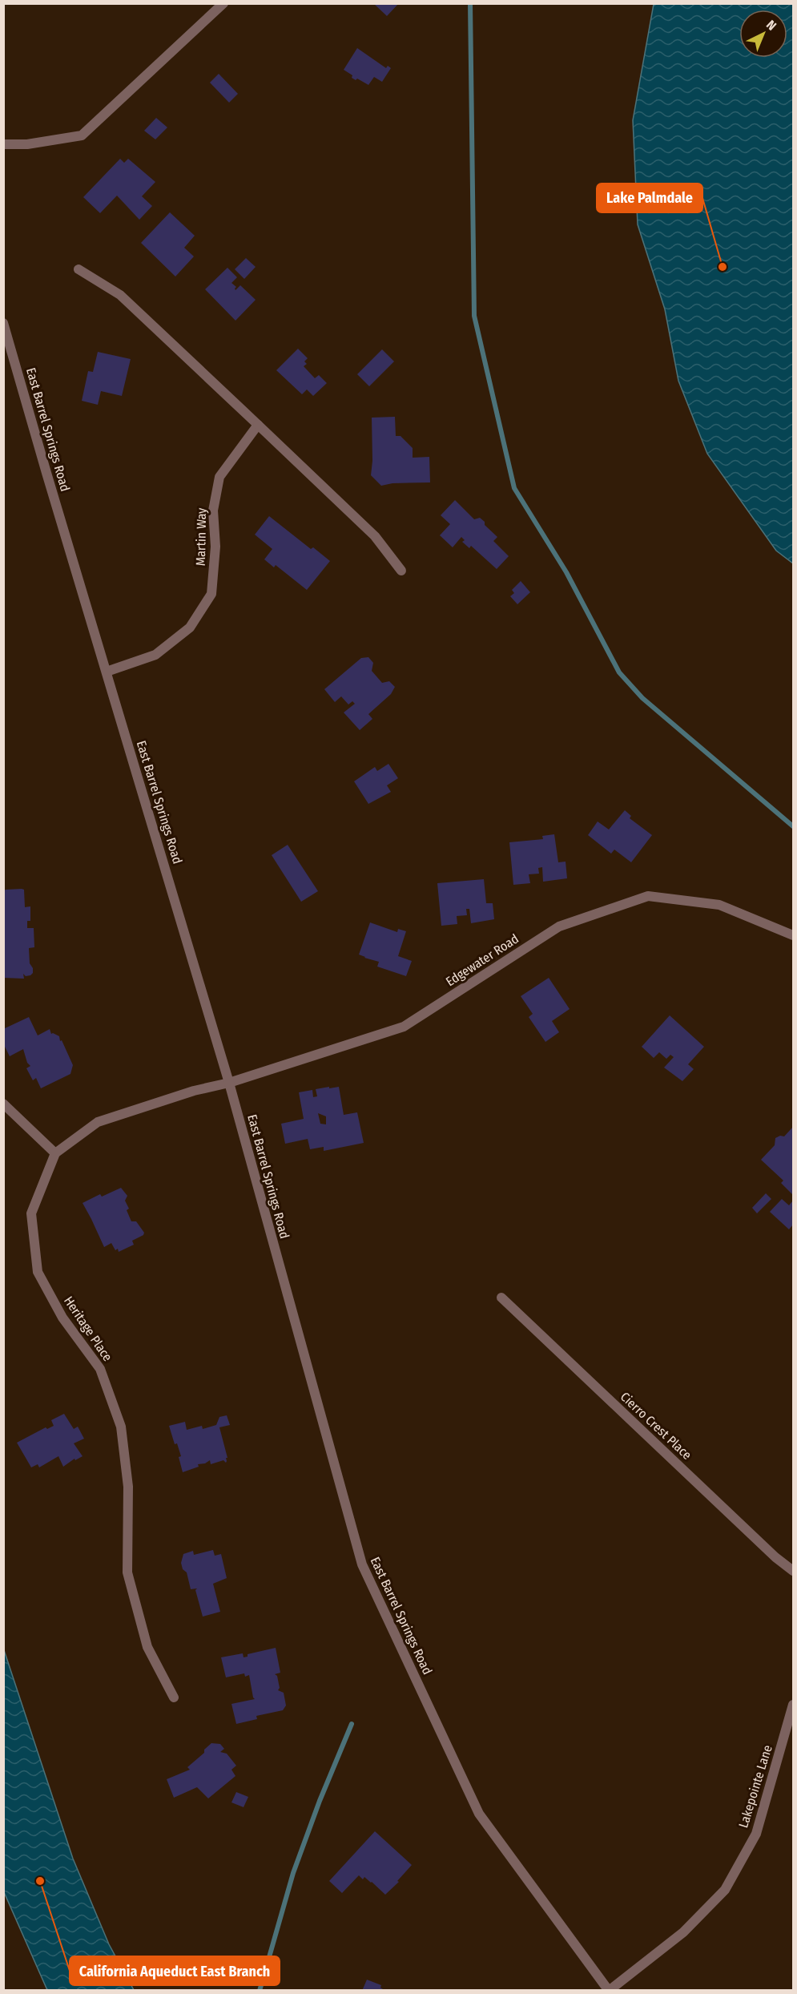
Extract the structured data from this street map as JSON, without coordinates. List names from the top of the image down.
{
  "streets": {
    "street": [
      "East Barrel Springs Road",
      "Martin Way",
      "Edgewater Road",
      "Heritage Place",
      "Cierro Crest Place",
      "Lakepointe Lane"
    ]
  },
  "crossings": [
    ["East Barrel Springs Road", "Martin Way"],
    ["East Barrel Springs Road", "Edgewater Road"],
    ["East Barrel Springs Road", "Lakepointe Lane"],
    ["Edgewater Road", "Heritage Place"]
  ],
  "places": ["Lake Palmdale", "California Aqueduct East Branch"],
  "north": "top right"
}
